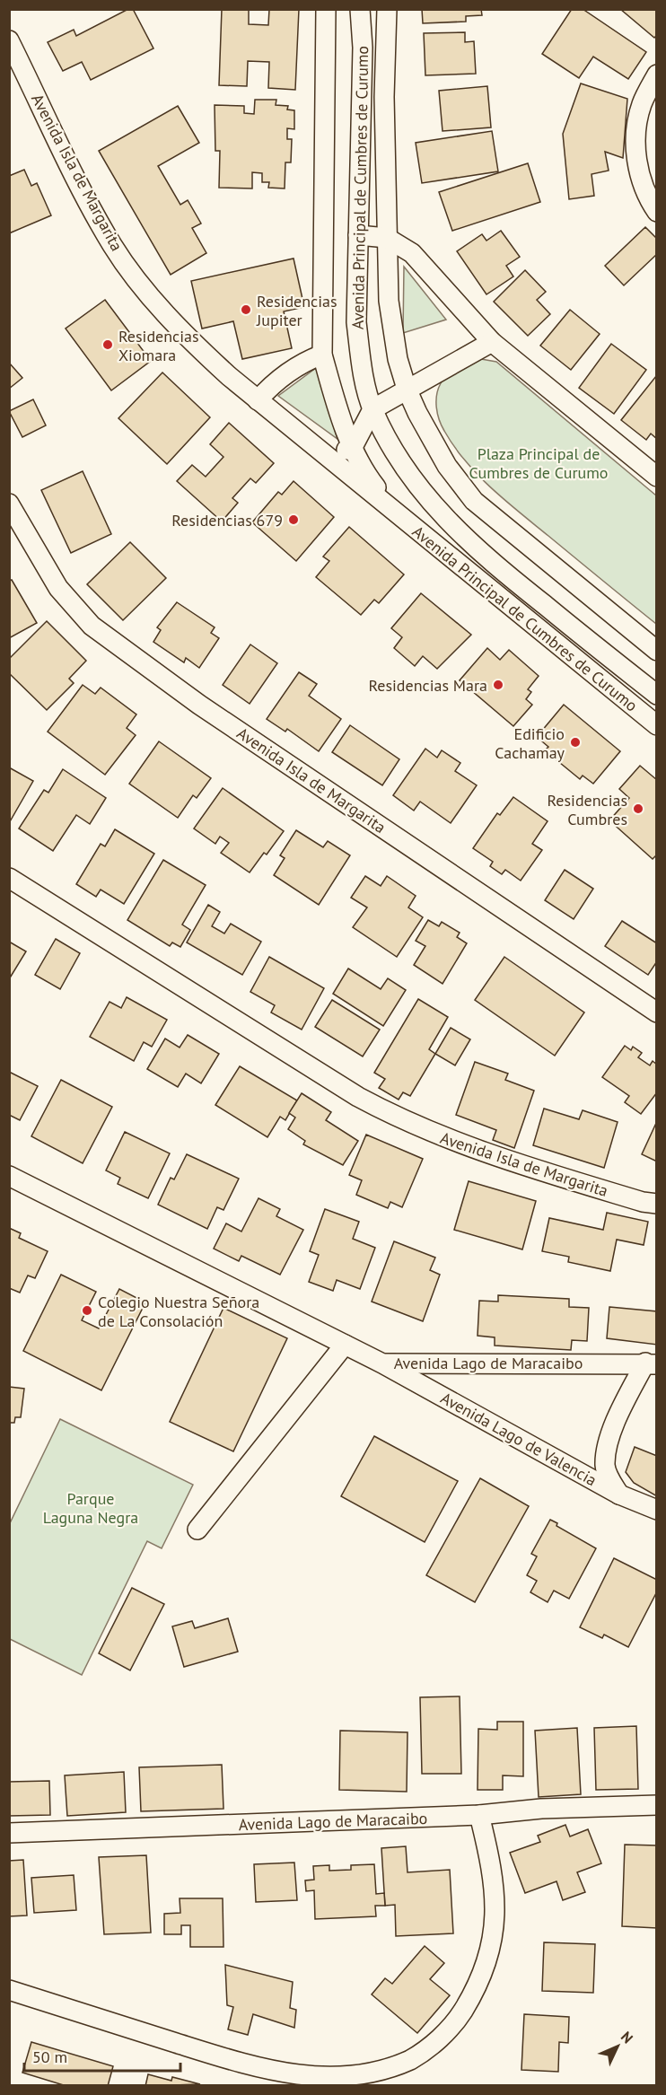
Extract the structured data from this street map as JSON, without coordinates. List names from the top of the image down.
{
  "streets": {
    "street": [
      "Avenida Isla de Margarita",
      "Avenida Principal de Cumbres de Curumo",
      "Avenida Lago de Maracaibo",
      "Avenida Lago de Valencia"
    ]
  },
  "crossings": [
    ["Avenida Isla de Margarita", "Avenida Principal de Cumbres de Curumo"],
    ["Avenida Lago de Maracaibo", "Avenida Lago de Valencia"]
  ],
  "parks": ["Plaza Principal de Cumbres de Curumo", "Parque Laguna Negra"],
  "places": [
    "Residencias Jupiter",
    "Residencias Xiomara",
    "Residencias 679",
    "Residencias Mara",
    "Edificio Cachamay",
    "Residencias Cumbres",
    "Colegio Nuestra Señora de La Consolación"
  ],
  "scale_bar": "50 m",
  "north": "top right"
}
